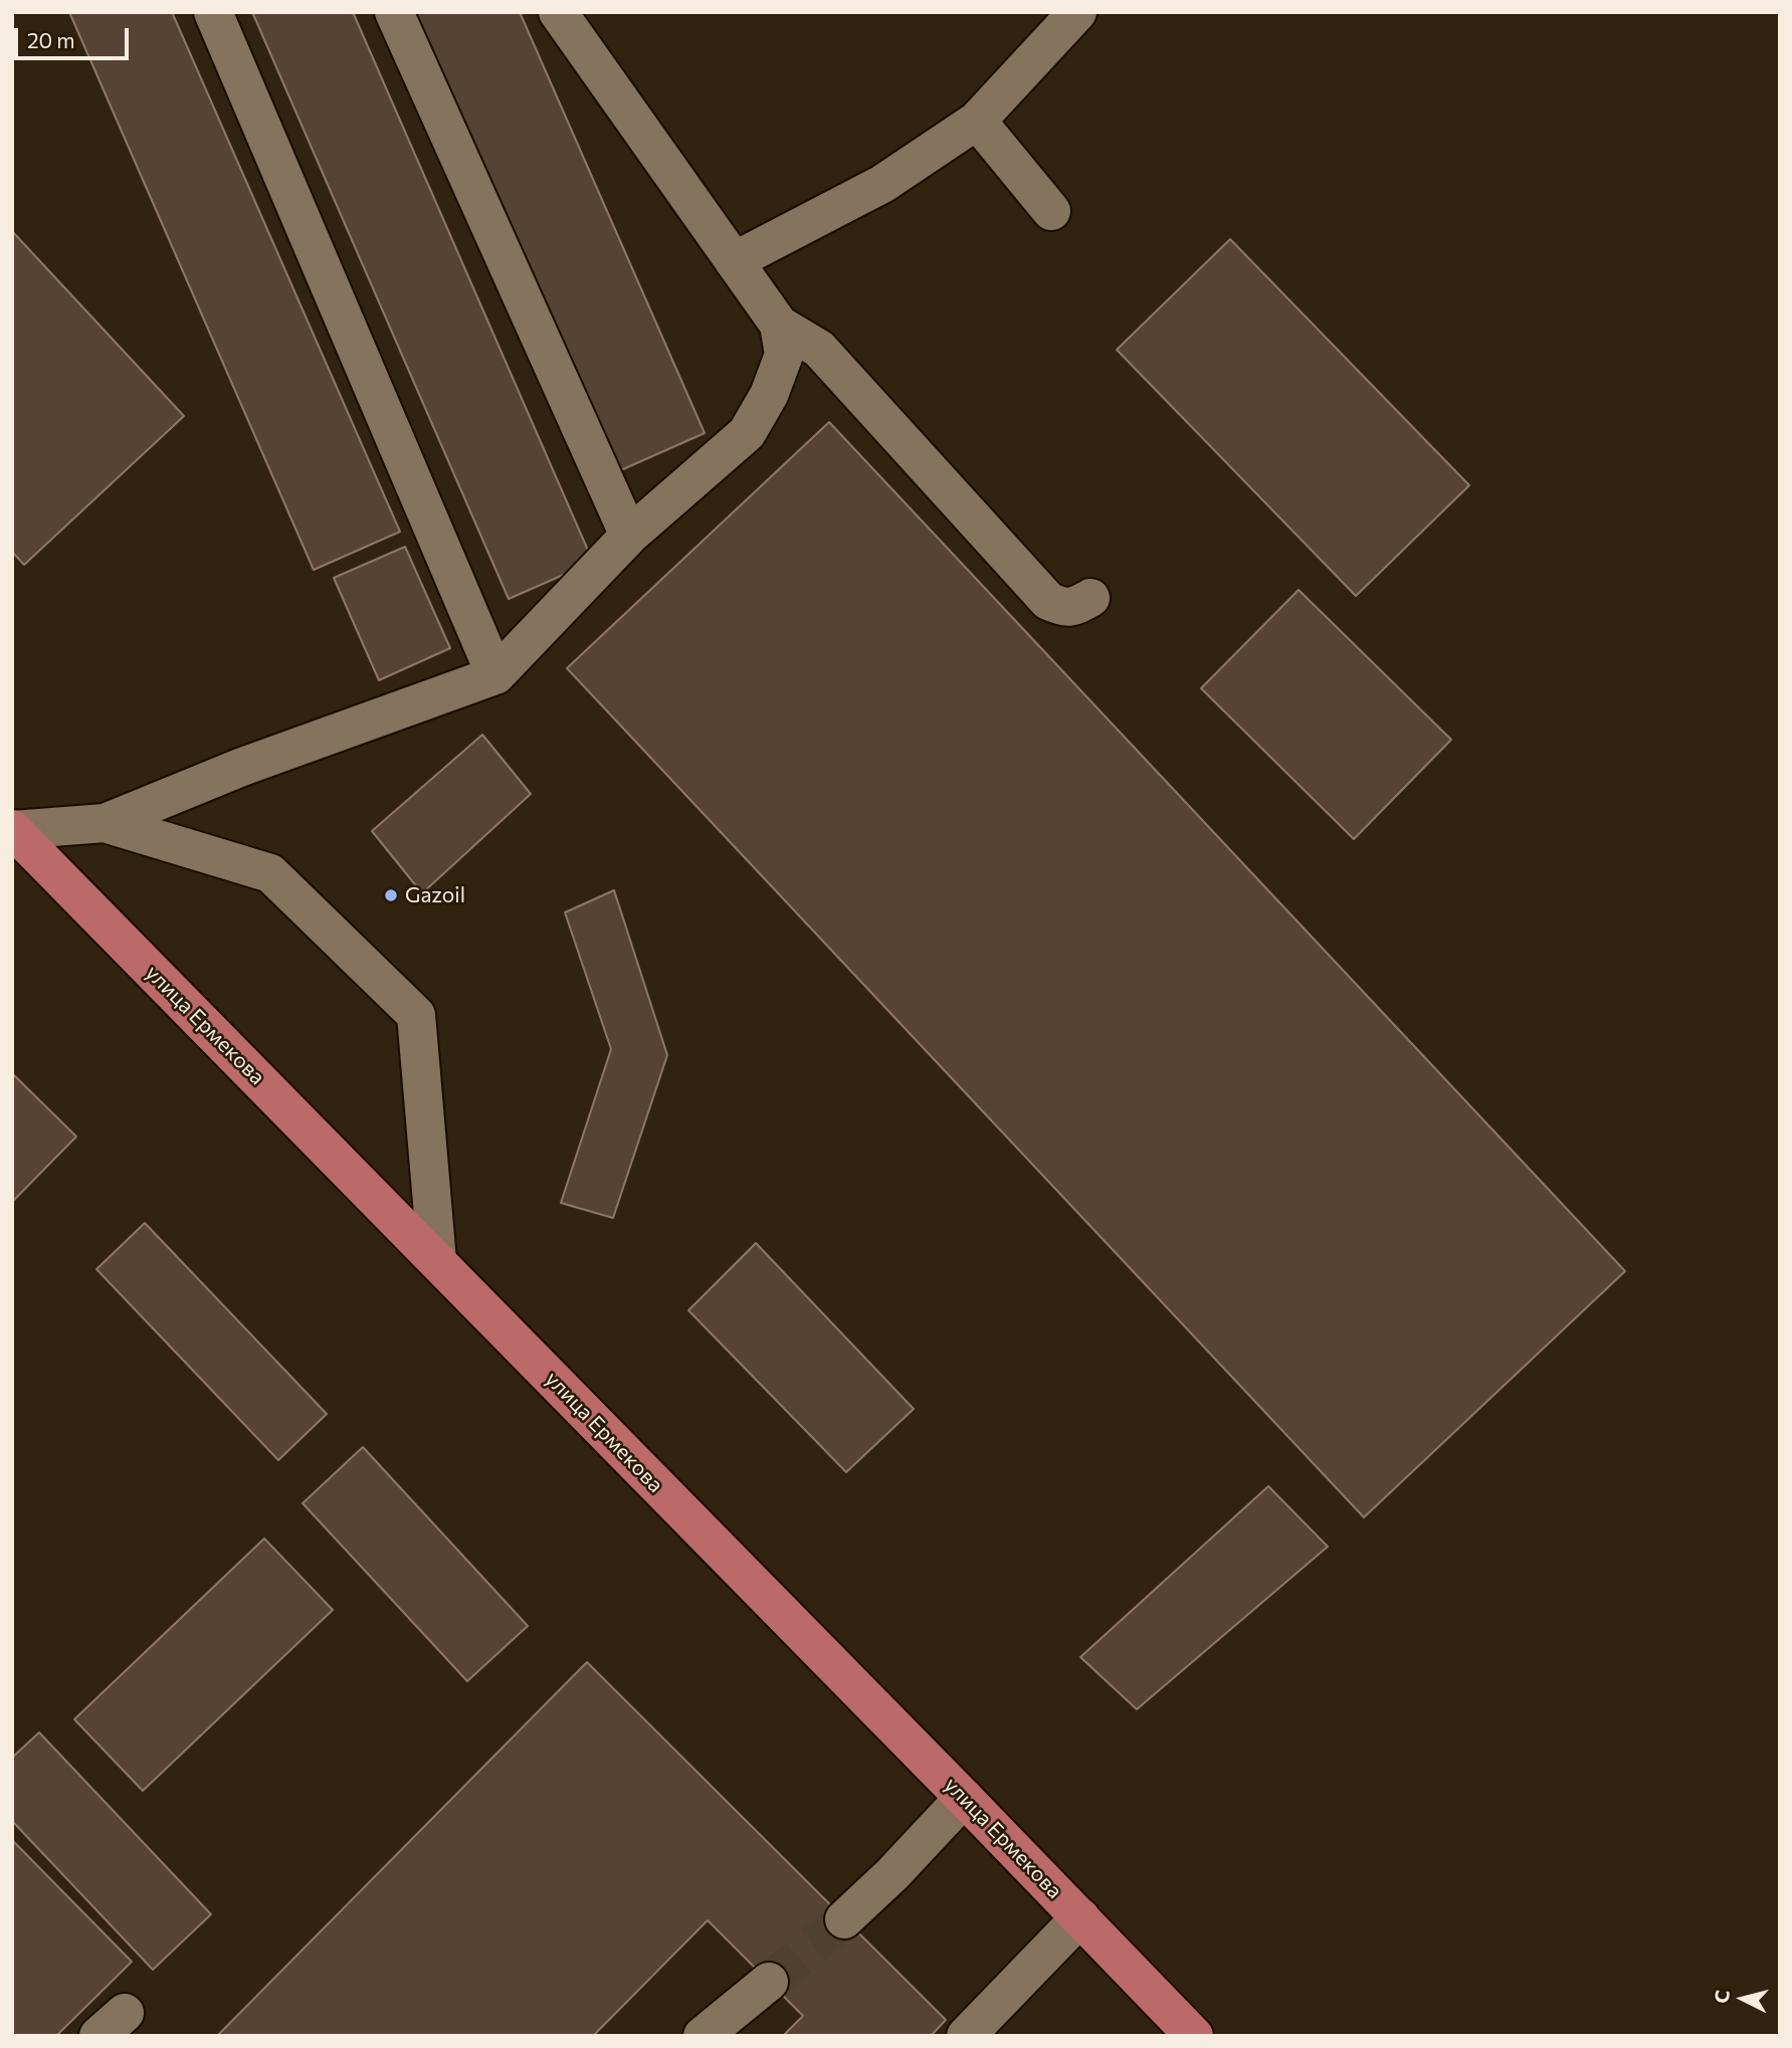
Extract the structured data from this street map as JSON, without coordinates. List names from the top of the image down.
{
  "streets": {
    "main road": ["улица Ермекова"]
  },
  "places": ["Gazoil"],
  "scale_bar": "20 m",
  "north": "left"
}
